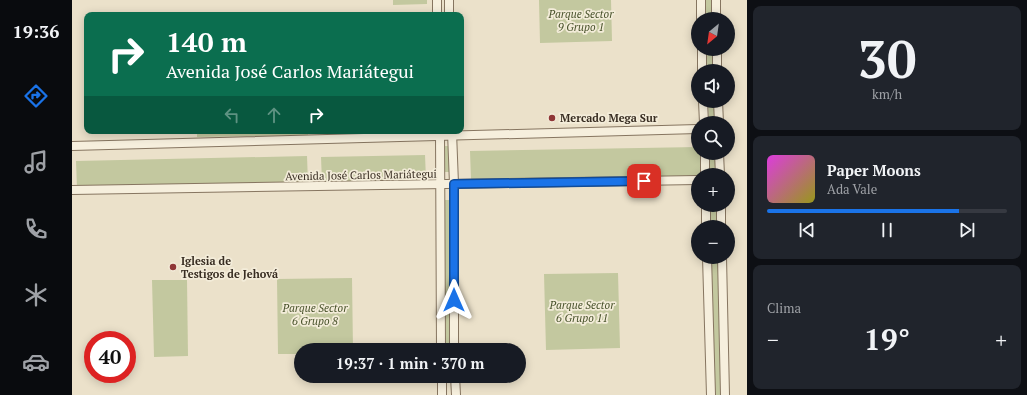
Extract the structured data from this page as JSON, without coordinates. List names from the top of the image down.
{
  "streets": {
    "street": ["Avenida José Carlos Mariátegui"]
  },
  "parks": ["Parque Sector 9 Grupo 1", "Parque Sector 6 Grupo 11", "Parque Sector 6 Grupo 8"],
  "places": ["Mercado Mega Sur", "Iglesia de Testigos de Jehová"],
  "north": "bottom left",
  "page": {
    "tabs": "19:36",
    "tile": [
      ["30", "km/h"],
      "Clima"
    ],
    "map_buttons": ["+", "−"],
    "turn": ["140 m", "Avenida José Carlos Mariátegui"],
    "song": ["Paper Moons", "Ada Vale"],
    "heat": ["−", "19°", "+"],
    "limit": "40",
    "trip": "19:37 · 1 min · 370 m"
  }
}
